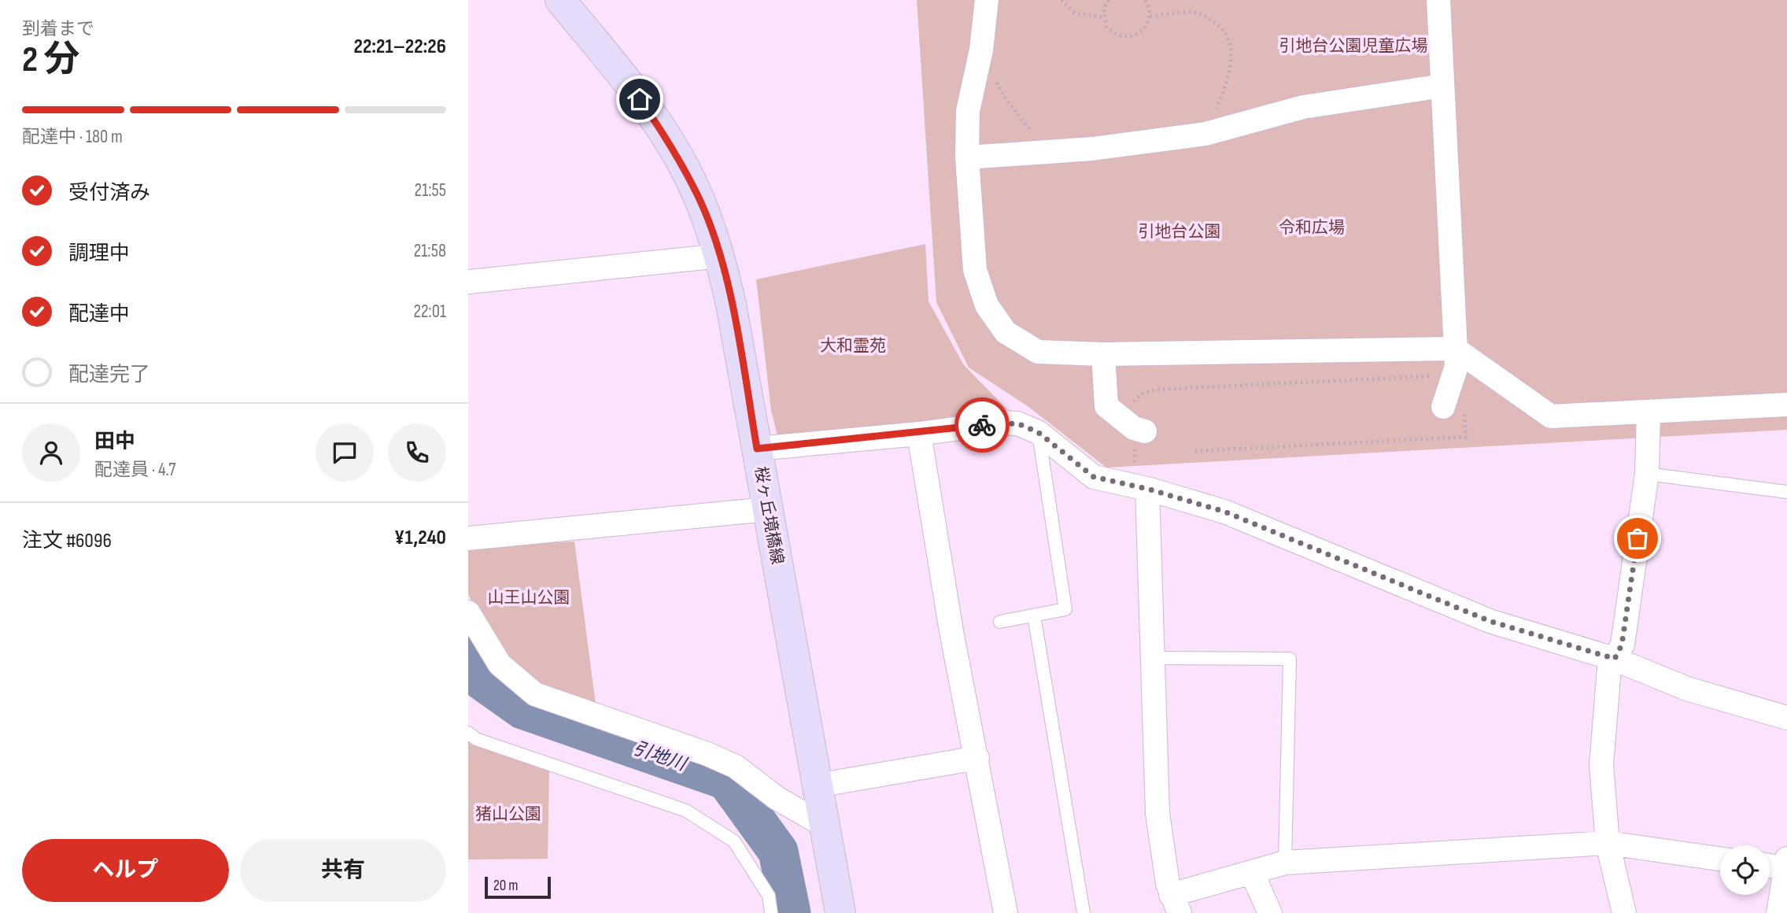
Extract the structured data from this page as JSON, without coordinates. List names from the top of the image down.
{
  "streets": {
    "street": ["桜ヶ丘境橋線"]
  },
  "water": ["引地川"],
  "parks": [
    "引地台公園児童広場",
    "令和広場",
    "引地台公園",
    "大和霊苑",
    "山王山公園",
    "猪山公園"
  ],
  "scale_bar": "20 m",
  "page": {
    "heading": ["2 分", "到着まで", "22:21–22:26"],
    "panel": [
      "田中",
      "配達員 · 4.7",
      "注文 #6096",
      "¥1,240"
    ],
    "bar": "配達中 · 180 m",
    "list": [
      ["受付済み", "21:55"],
      ["調理中", "21:58"],
      ["配達中", "22:01"],
      "配達完了"
    ],
    "buttons": ["ヘルプ", "共有"],
    "scale": "20 m"
  }
}
